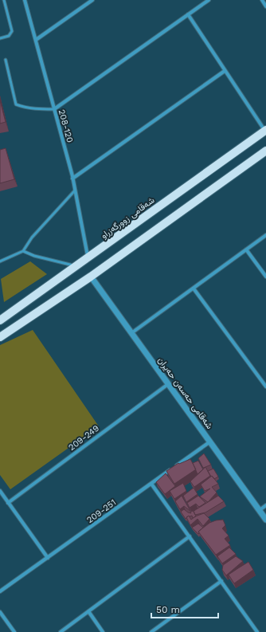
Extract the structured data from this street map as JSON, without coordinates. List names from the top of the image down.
{
  "streets": {
    "main road": ["شەقامی زوورگەزراو"],
    "street": [
      "208-120",
      "شەقامی حەسەن حەیران",
      "209-249",
      "209-251"
    ]
  },
  "crossings": [
    ["208-120", "شەقامی زوورگەزراو"],
    ["شەقامی حەسەن حەیران", "209-249"]
  ],
  "scale_bar": "50 m"
}
